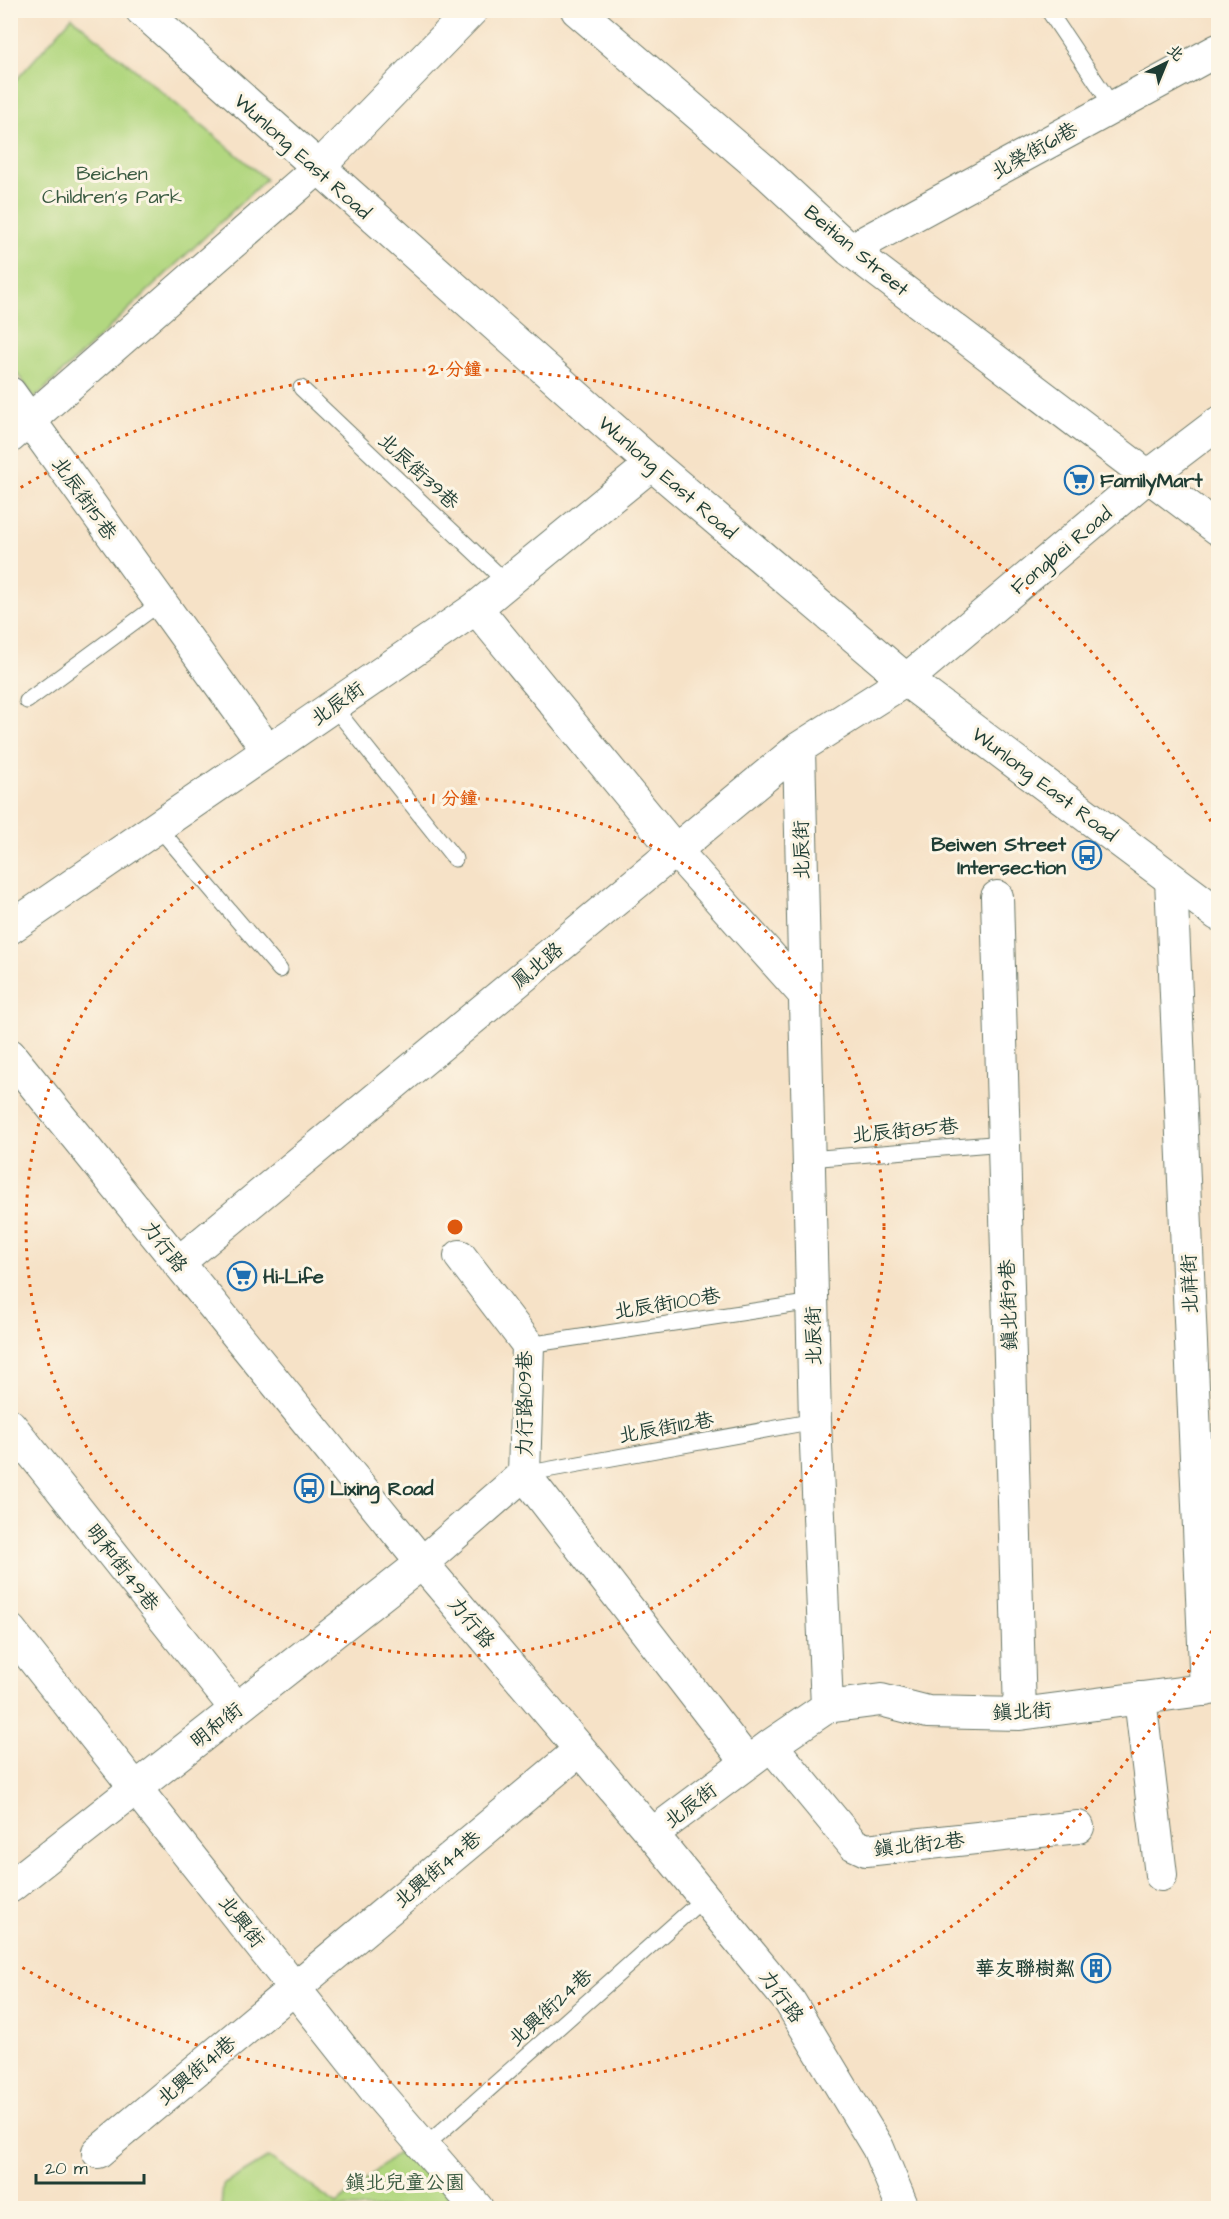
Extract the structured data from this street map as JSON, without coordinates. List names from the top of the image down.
{
  "streets": {
    "street": [
      "北榮街61巷",
      "Wunlong East Road",
      "Beitian Street",
      "北辰街15巷",
      "Fongbei Road",
      "北辰街",
      "鳳北路",
      "力行路",
      "北祥街",
      "鎮北街9巷",
      "力行路109巷",
      "明和街49巷",
      "鎮北街",
      "明和街",
      "鎮北街2巷",
      "北興街44巷",
      "北興街",
      "北興街41巷"
    ],
    "lane": [
      "北辰街39巷",
      "北辰街85巷",
      "北辰街100巷",
      "北辰街112巷",
      "北興街24巷"
    ]
  },
  "crossings": [
    ["北榮街61巷", "Beitian Street"],
    ["Wunlong East Road", "Fongbei Road"],
    ["Wunlong East Road", "北辰街"],
    ["Wunlong East Road", "鳳北路"],
    ["Wunlong East Road", "北祥街"],
    ["Beitian Street", "Fongbei Road"],
    ["北辰街39巷", "北辰街"],
    ["北辰街15巷", "北辰街"],
    ["Fongbei Road", "鳳北路"],
    ["北辰街", "鳳北路"],
    ["北辰街", "北辰街85巷"],
    ["北辰街", "力行路"],
    ["北辰街", "北辰街100巷"],
    ["北辰街", "北辰街112巷"],
    ["北辰街", "鎮北街"],
    ["北辰街", "鎮北街2巷"],
    ["鳳北路", "力行路"],
    ["北辰街85巷", "鎮北街9巷"],
    ["力行路", "力行路109巷"],
    ["力行路", "明和街"],
    ["力行路", "北興街44巷"],
    ["力行路", "北興街24巷"],
    ["北祥街", "鎮北街"],
    ["北辰街100巷", "力行路109巷"],
    ["鎮北街9巷", "鎮北街"],
    ["力行路109巷", "北辰街112巷"],
    ["力行路109巷", "明和街"],
    ["力行路109巷", "鎮北街2巷"],
    ["北辰街112巷", "鎮北街2巷"],
    ["明和街49巷", "明和街"],
    ["明和街", "北興街"],
    ["北興街44巷", "北興街"],
    ["北興街44巷", "北興街41巷"],
    ["北興街", "北興街24巷"],
    ["北興街", "北興街41巷"]
  ],
  "parks": ["Beichen Children's Park", "鎮北兒童公園"],
  "places": {
    "supermarket": ["FamilyMart", "Hi-Life"],
    "bus stop": ["Beiwen Street Intersection", "Lixing Road"],
    "building": ["華友聯樹粼"]
  },
  "scale_bar": "20 m",
  "north": "top right",
  "rings": ["2 分鐘", "1 分鐘"]
}
